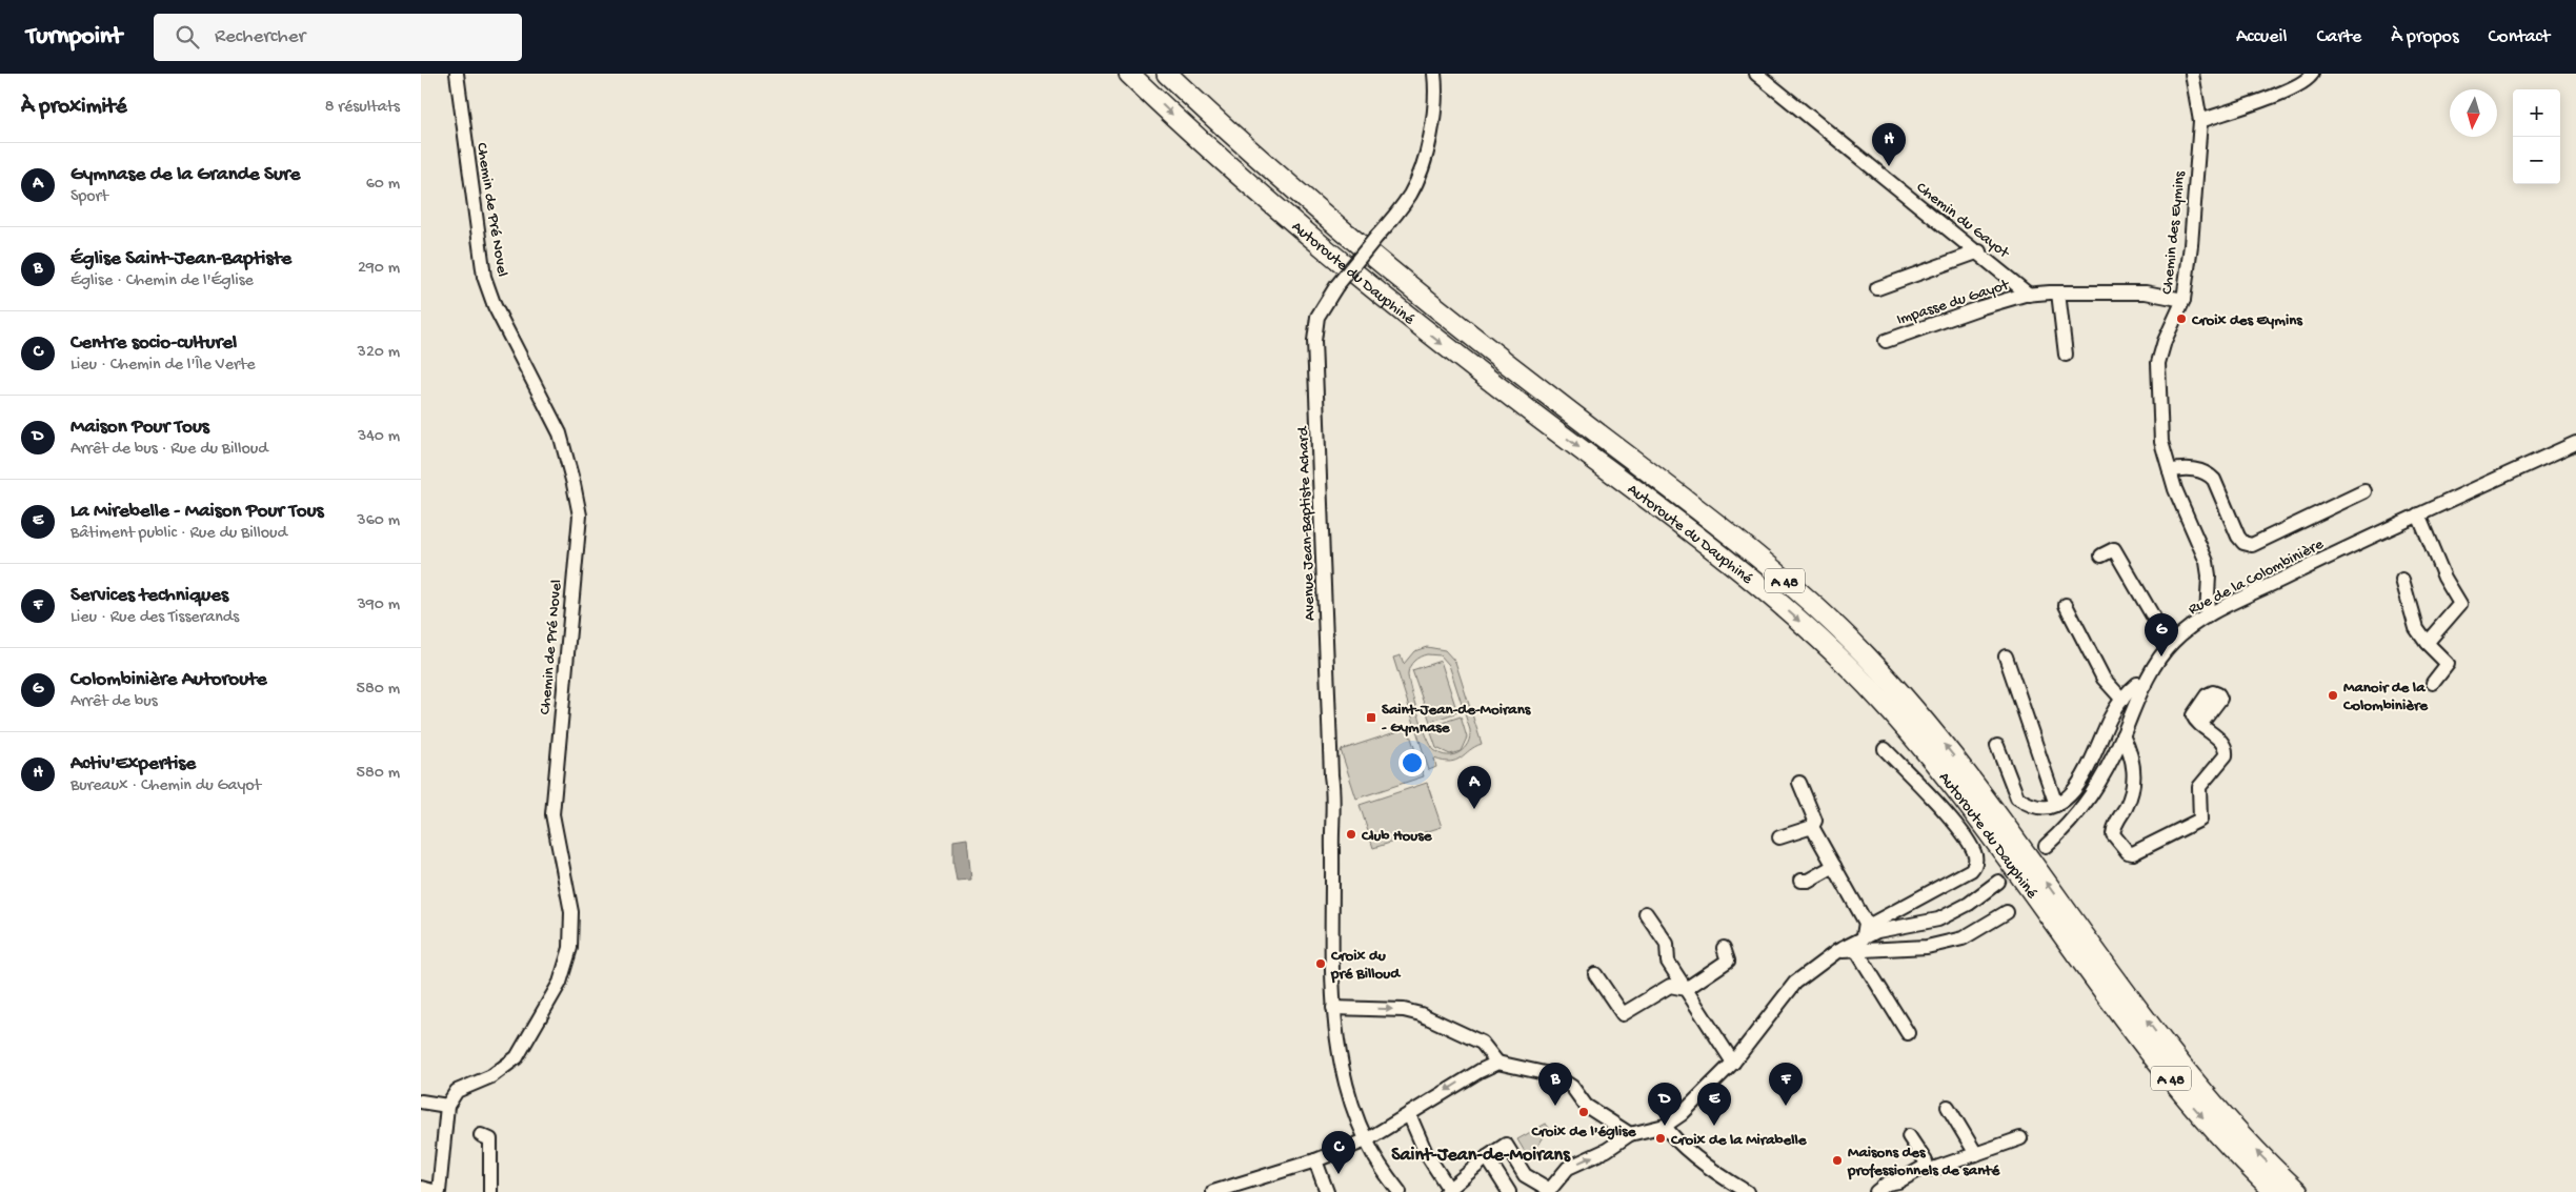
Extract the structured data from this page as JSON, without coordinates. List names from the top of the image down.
{
  "streets": {
    "highway": ["Autoroute du Dauphiné", "A 48"],
    "street": [
      "Chemin de Pré Novel",
      "Chemin du Gayot",
      "Chemin des Eymins",
      "Impasse du Gayot",
      "Avenue Jean-Baptiste Achard",
      "Rue de la Colombinière"
    ]
  },
  "crossings": [
    ["Chemin du Gayot", "Impasse du Gayot"],
    ["Chemin des Eymins", "Rue de la Colombinière"]
  ],
  "districts": ["Saint-Jean-de-Moirans"],
  "places": {
    "other": [
      "Croix des Eymins",
      "Manoir de la Colombinière",
      "Club House",
      "Croix du pré Billoud",
      "Croix de l'église",
      "Croix de la Mirabelle",
      "Maisons des professionnels de santé"
    ],
    "transit": ["Saint-Jean-de-Moirans - Gymnase"]
  },
  "north": "bottom",
  "page": {
    "header": "Turnpoint",
    "search": "Rechercher",
    "nav": [
      "Accueil",
      "Carte",
      "À propos",
      "Contact"
    ],
    "heading": ["À proximité", "8 résultats"],
    "map_buttons": ["+", "−"],
    "pins": [
      "H",
      "G",
      "A",
      "B",
      "F",
      "D",
      "E",
      "C"
    ],
    "list": [
      {
        "mark": "A",
        "name": "Gymnase de la Grande Sure",
        "note": "Sport",
        "value": "60 m"
      },
      {
        "mark": "B",
        "name": "Église Saint-Jean-Baptiste",
        "note": "Église · Chemin de l'Église",
        "value": "290 m"
      },
      {
        "mark": "C",
        "name": "Centre socio-culturel",
        "note": "Lieu · Chemin de l'Île Verte",
        "value": "320 m"
      },
      {
        "mark": "D",
        "name": "Maison Pour Tous",
        "note": "Arrêt de bus · Rue du Billoud",
        "value": "340 m"
      },
      {
        "mark": "E",
        "name": "La Mirebelle - Maison Pour Tous",
        "note": "Bâtiment public · Rue du Billoud",
        "value": "360 m"
      },
      {
        "mark": "F",
        "name": "Services techniques",
        "note": "Lieu · Rue des Tisserands",
        "value": "390 m"
      },
      {
        "mark": "G",
        "name": "Colombinière Autoroute",
        "note": "Arrêt de bus",
        "value": "580 m"
      },
      {
        "mark": "H",
        "name": "Activ'Expertise",
        "note": "Bureaux · Chemin du Gayot",
        "value": "580 m"
      }
    ]
  }
}
